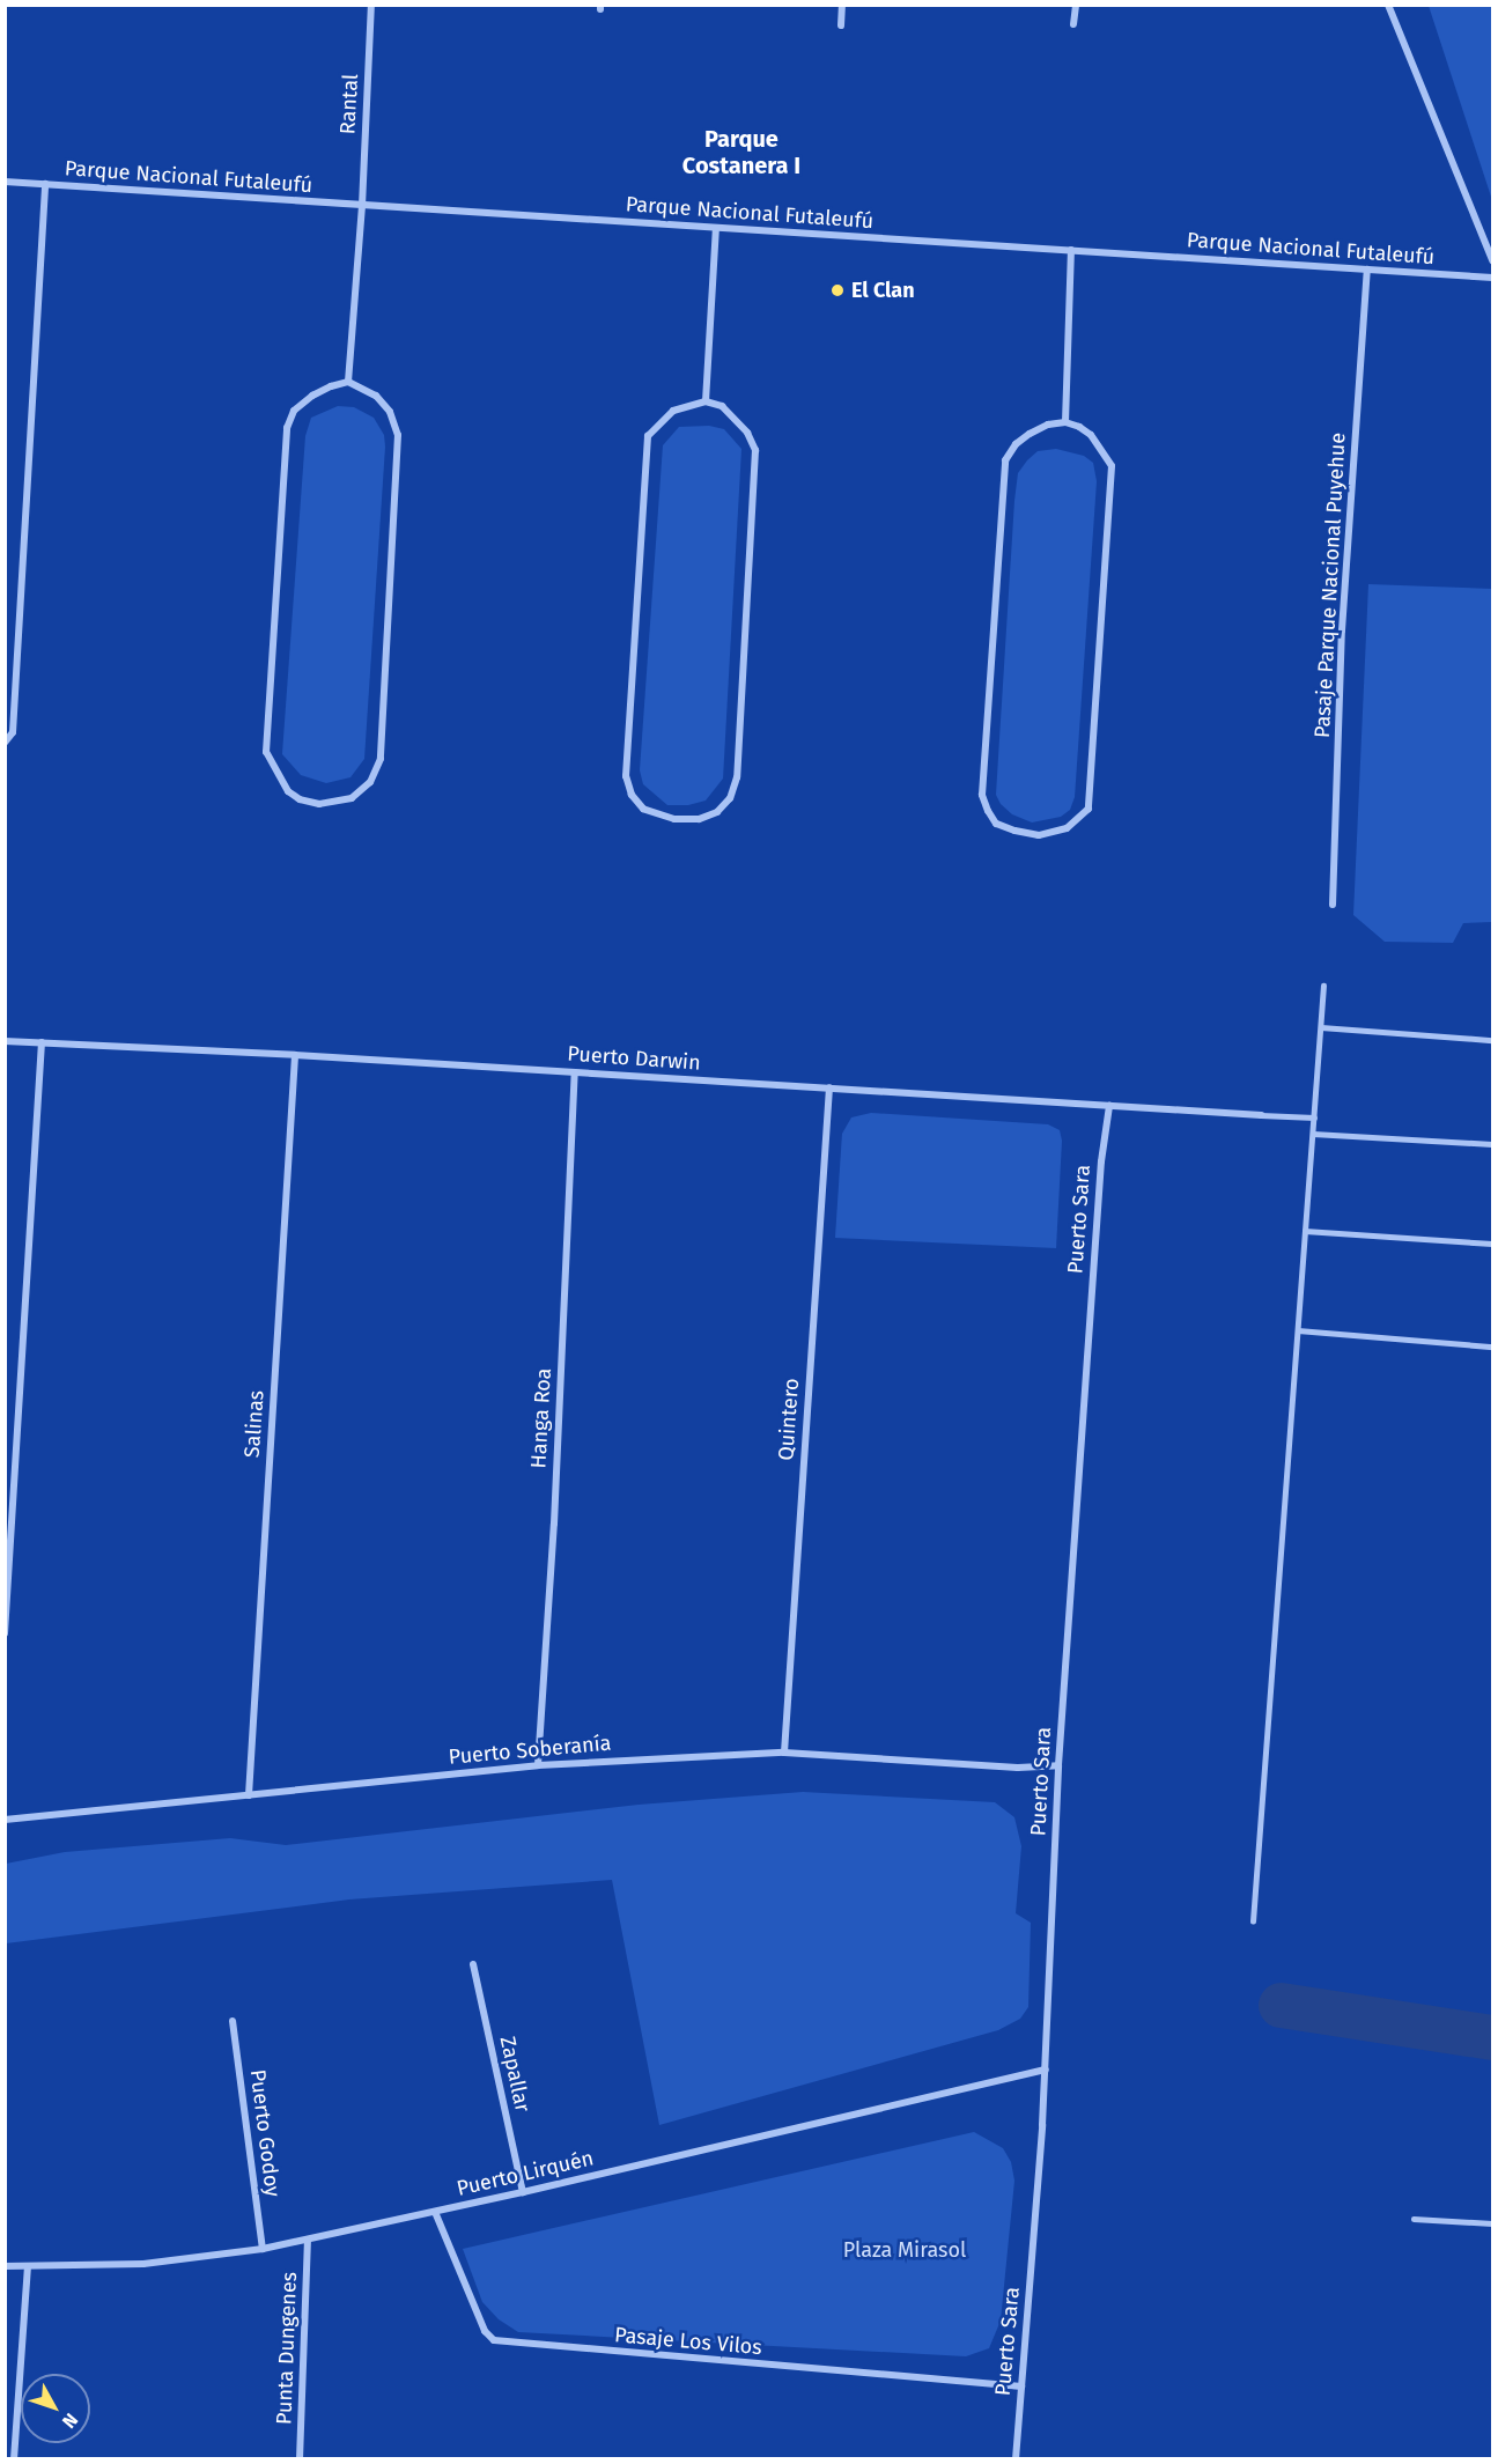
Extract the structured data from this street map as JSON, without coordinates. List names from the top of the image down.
{
  "streets": {
    "street": [
      "Rantal",
      "Parque Nacional Futaleufú",
      "Pasaje Parque Nacional Puyehue",
      "Puerto Darwin",
      "Puerto Sara",
      "Hanga Roa",
      "Quintero",
      "Salinas",
      "Puerto Soberanía",
      "Zapallar",
      "Puerto Godoy",
      "Puerto Lirquén",
      "Pasaje Los Vilos",
      "Punta Dungenes"
    ]
  },
  "crossings": [
    ["Rantal", "Parque Nacional Futaleufú"],
    ["Parque Nacional Futaleufú", "Pasaje Parque Nacional Puyehue"],
    ["Puerto Darwin", "Puerto Sara"],
    ["Puerto Darwin", "Hanga Roa"],
    ["Puerto Darwin", "Quintero"],
    ["Puerto Darwin", "Salinas"],
    ["Puerto Sara", "Puerto Soberanía"],
    ["Puerto Sara", "Puerto Lirquén"],
    ["Puerto Sara", "Pasaje Los Vilos"],
    ["Hanga Roa", "Puerto Soberanía"],
    ["Quintero", "Puerto Soberanía"],
    ["Salinas", "Puerto Soberanía"],
    ["Zapallar", "Puerto Lirquén"],
    ["Puerto Godoy", "Puerto Lirquén"],
    ["Puerto Lirquén", "Pasaje Los Vilos"],
    ["Puerto Lirquén", "Punta Dungenes"]
  ],
  "districts": ["Parque Costanera I"],
  "parks": ["Plaza Mirasol"],
  "places": ["El Clan"],
  "north": "bottom right"
}
